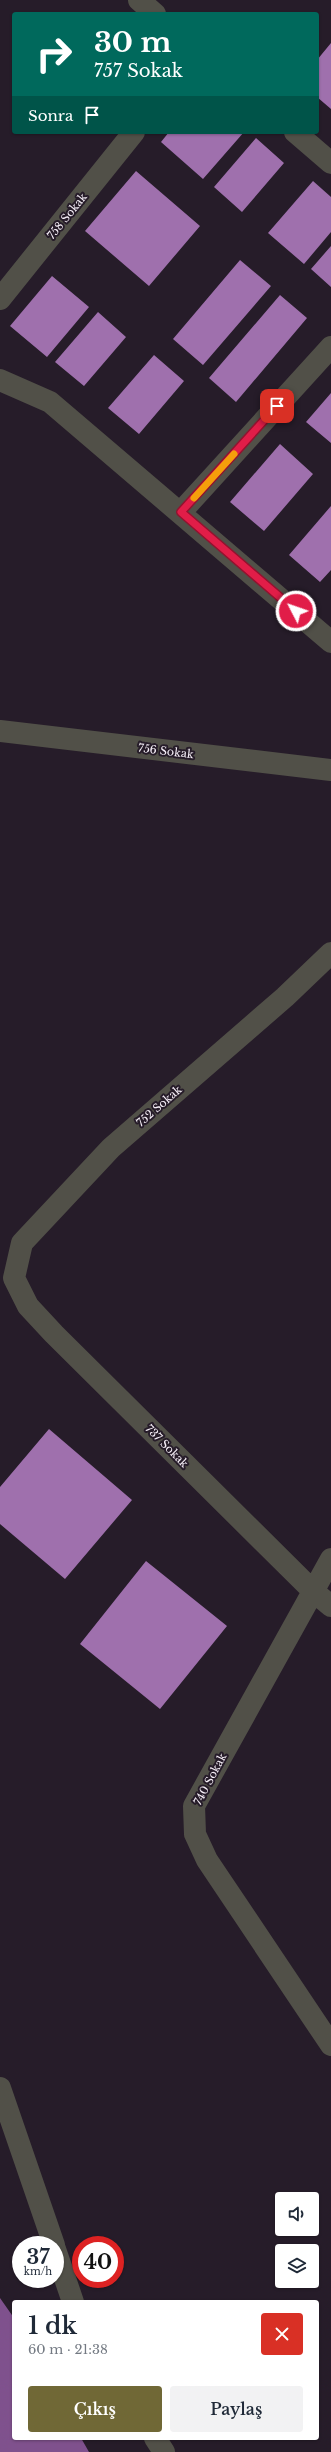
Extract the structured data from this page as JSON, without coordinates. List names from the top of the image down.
{
  "streets": {
    "street": [
      "758 Sokak",
      "756 Sokak",
      "752 Sokak",
      "737 Sokak",
      "740 Sokak"
    ]
  },
  "crossings": [
    ["752 Sokak", "737 Sokak"],
    ["737 Sokak", "740 Sokak"]
  ],
  "page": {
    "turn": ["30 m", "757 Sokak"],
    "then": "Sonra",
    "speed": "37 km/h",
    "limit": "40",
    "heading": ["1 dk", "60 m · 21:38"],
    "buttons": ["Çıkış", "Paylaş"]
  }
}
